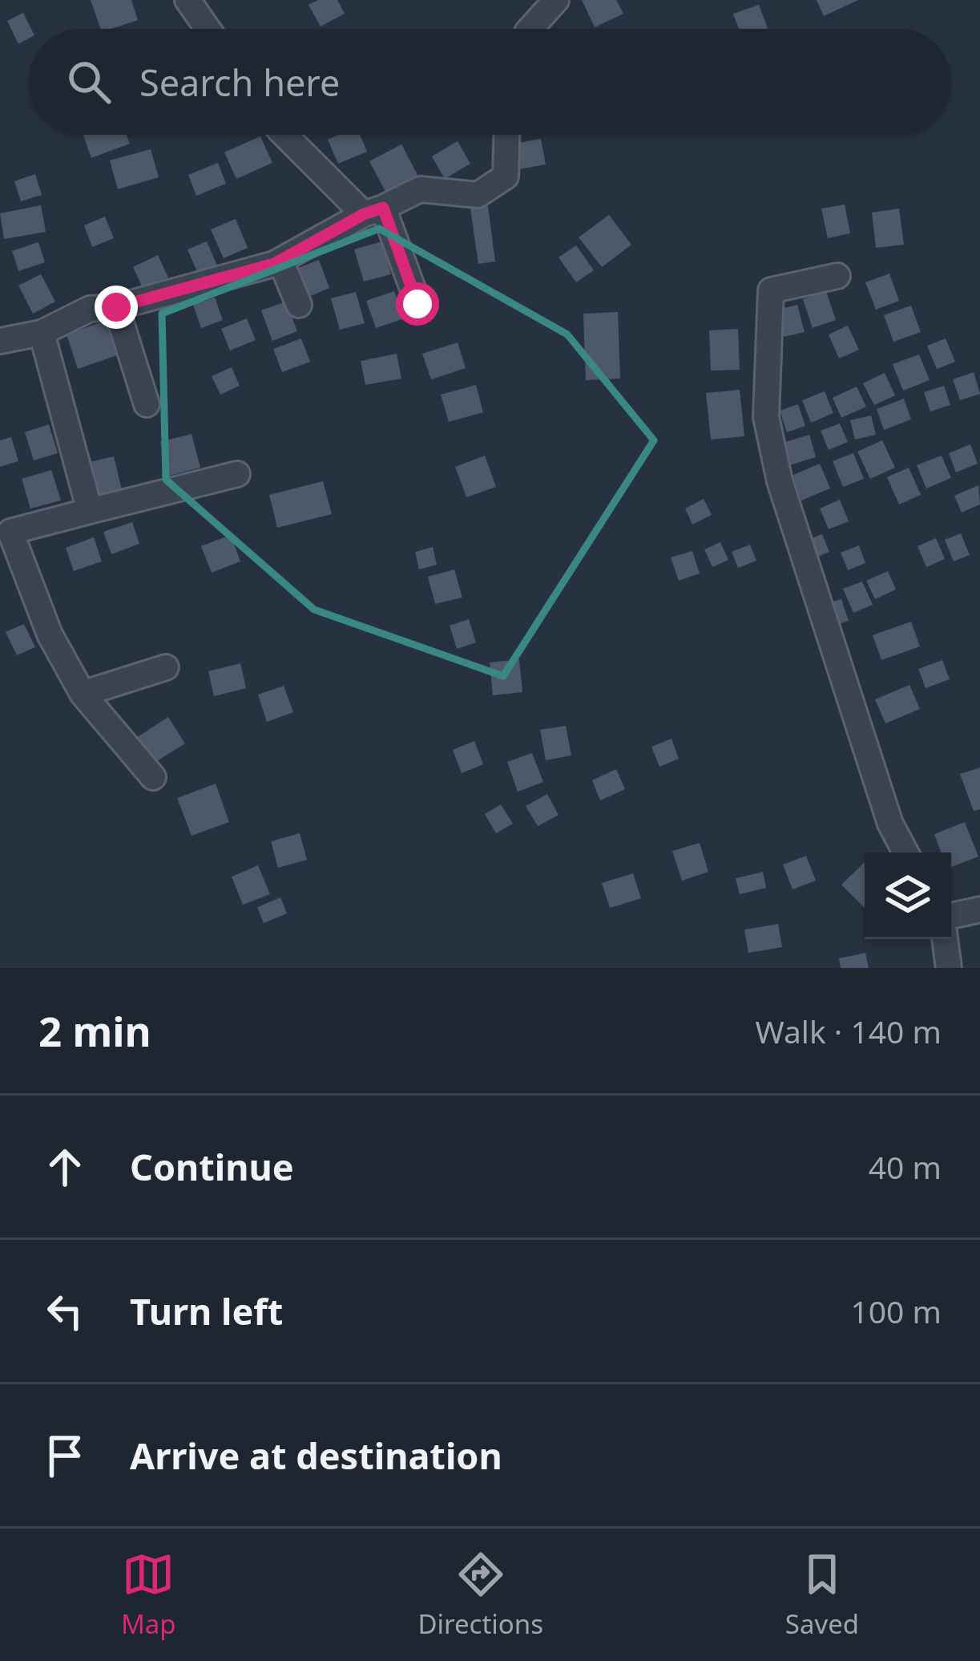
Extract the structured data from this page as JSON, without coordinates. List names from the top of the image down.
{
  "page": {
    "search": "Search here",
    "heading": ["2 min", "Walk · 140 m"],
    "list": [
      ["Continue", "40 m"],
      ["Turn left", "100 m"],
      "Arrive at destination"
    ],
    "nav": ["Map", "Directions", "Saved"]
  }
}
